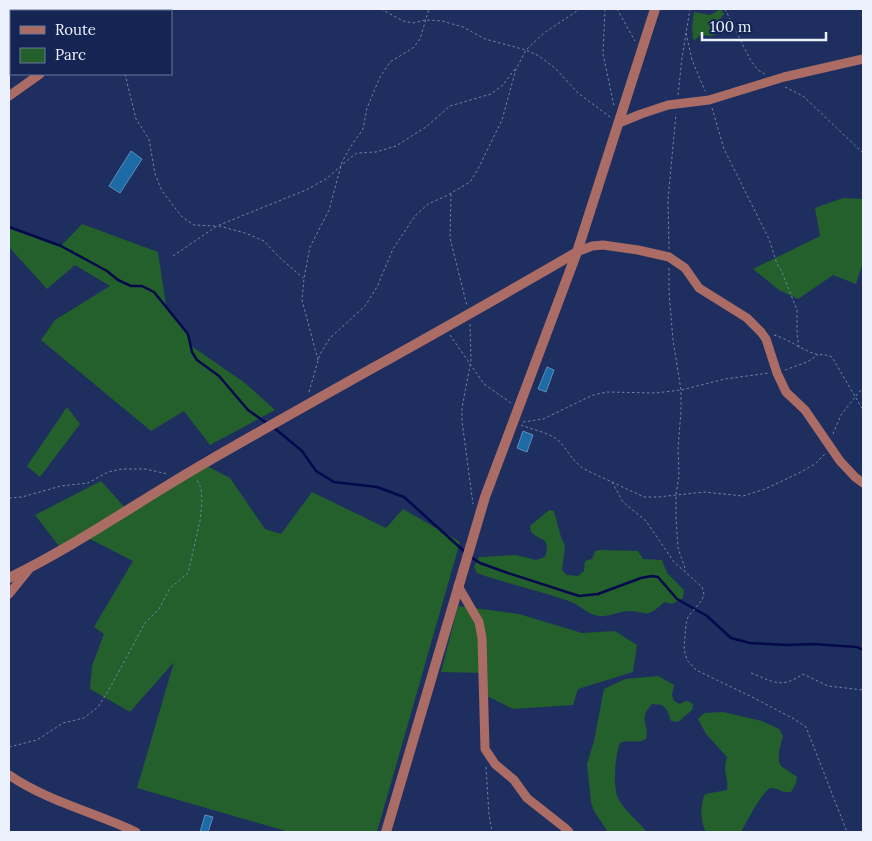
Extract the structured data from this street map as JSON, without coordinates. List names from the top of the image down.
{
  "legend": ["Route", "Parc"],
  "scale_bar": "100 m"
}
